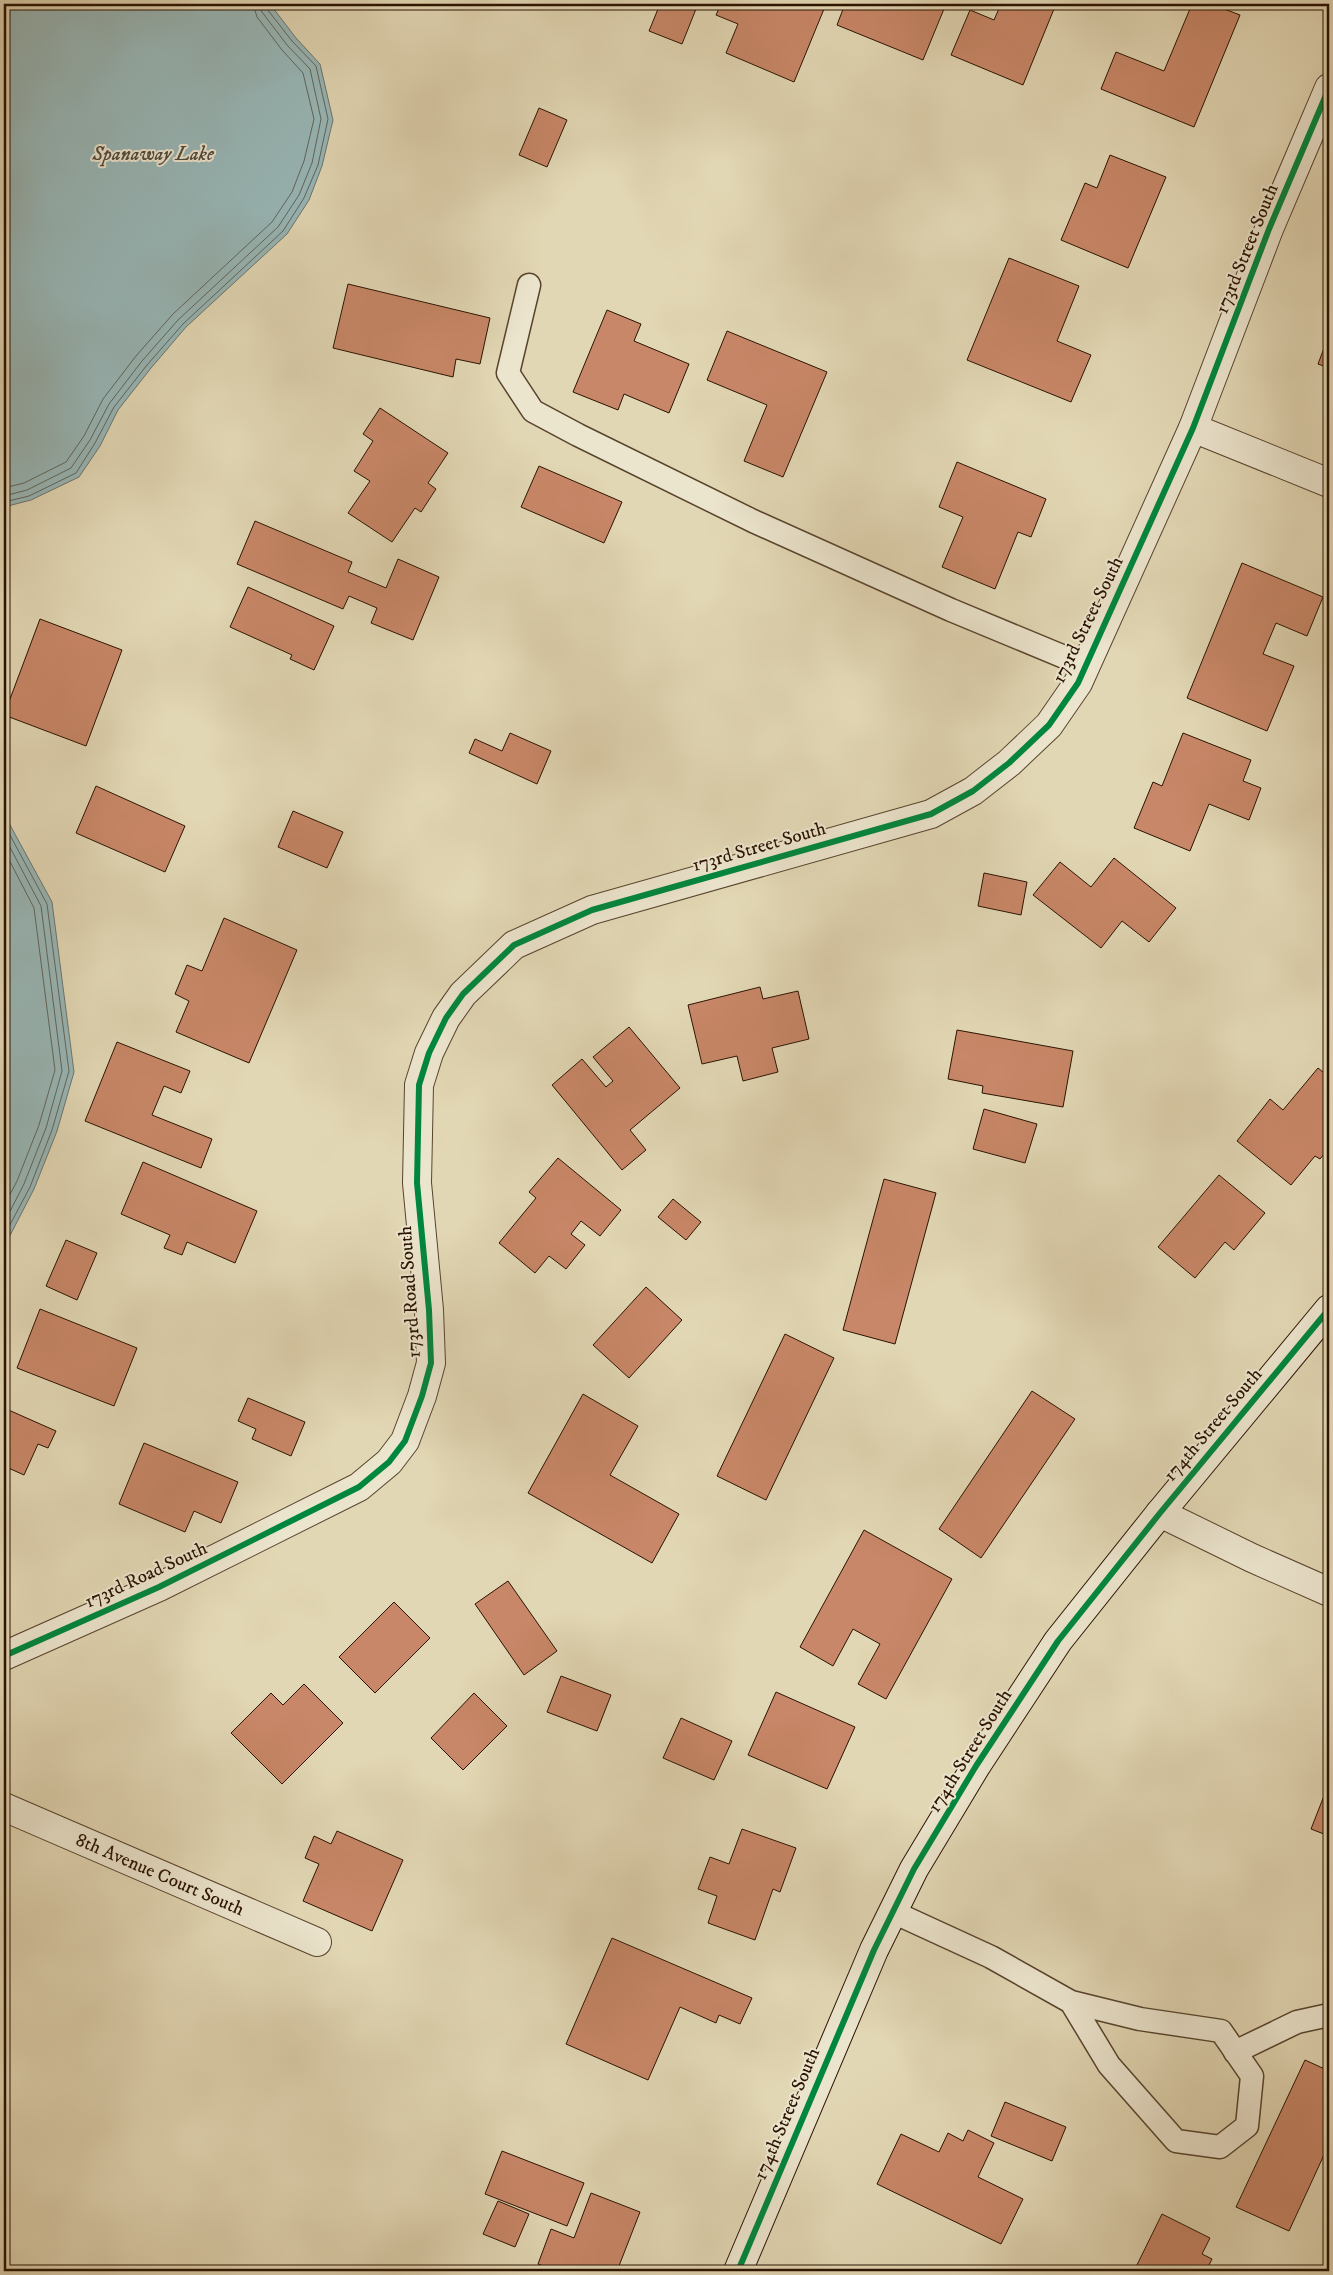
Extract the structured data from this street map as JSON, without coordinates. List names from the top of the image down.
{
  "streets": {
    "street": [
      "173rd Street South",
      "173rd Road South",
      "174th Street South",
      "8th Avenue Court South"
    ]
  },
  "crossings": [
    ["173rd Street South", "173rd Road South"]
  ],
  "water": ["Spanaway Lake"]
}
